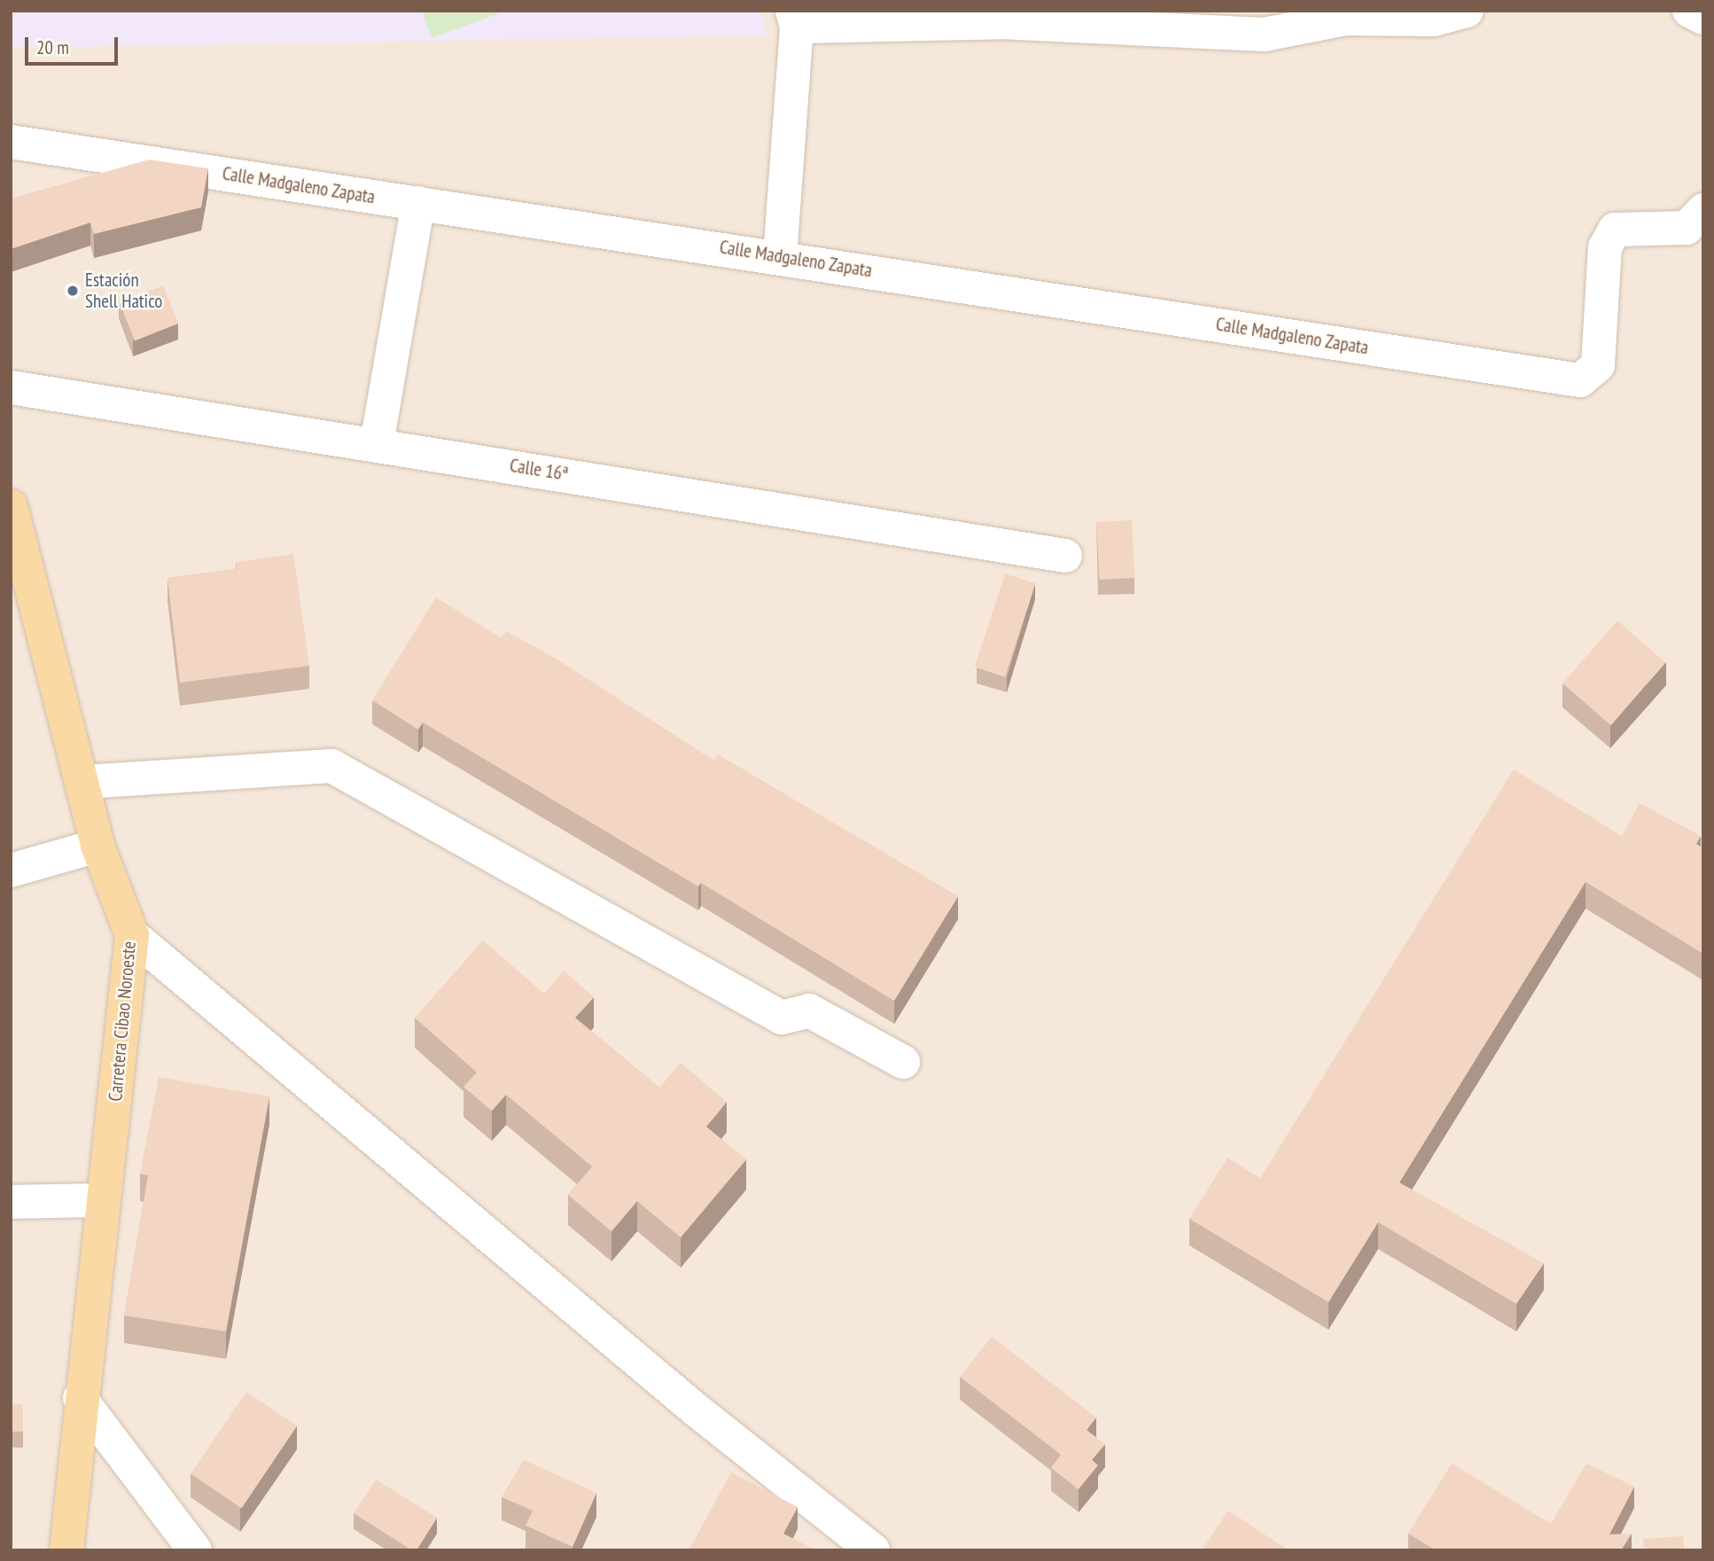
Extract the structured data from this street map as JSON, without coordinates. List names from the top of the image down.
{
  "streets": {
    "main road": ["Carretera Cibao Noroeste"],
    "street": ["Calle Madgaleno Zapata", "Calle 16ª"]
  },
  "places": ["Estación Shell Hatico"],
  "scale_bar": "20 m"
}
